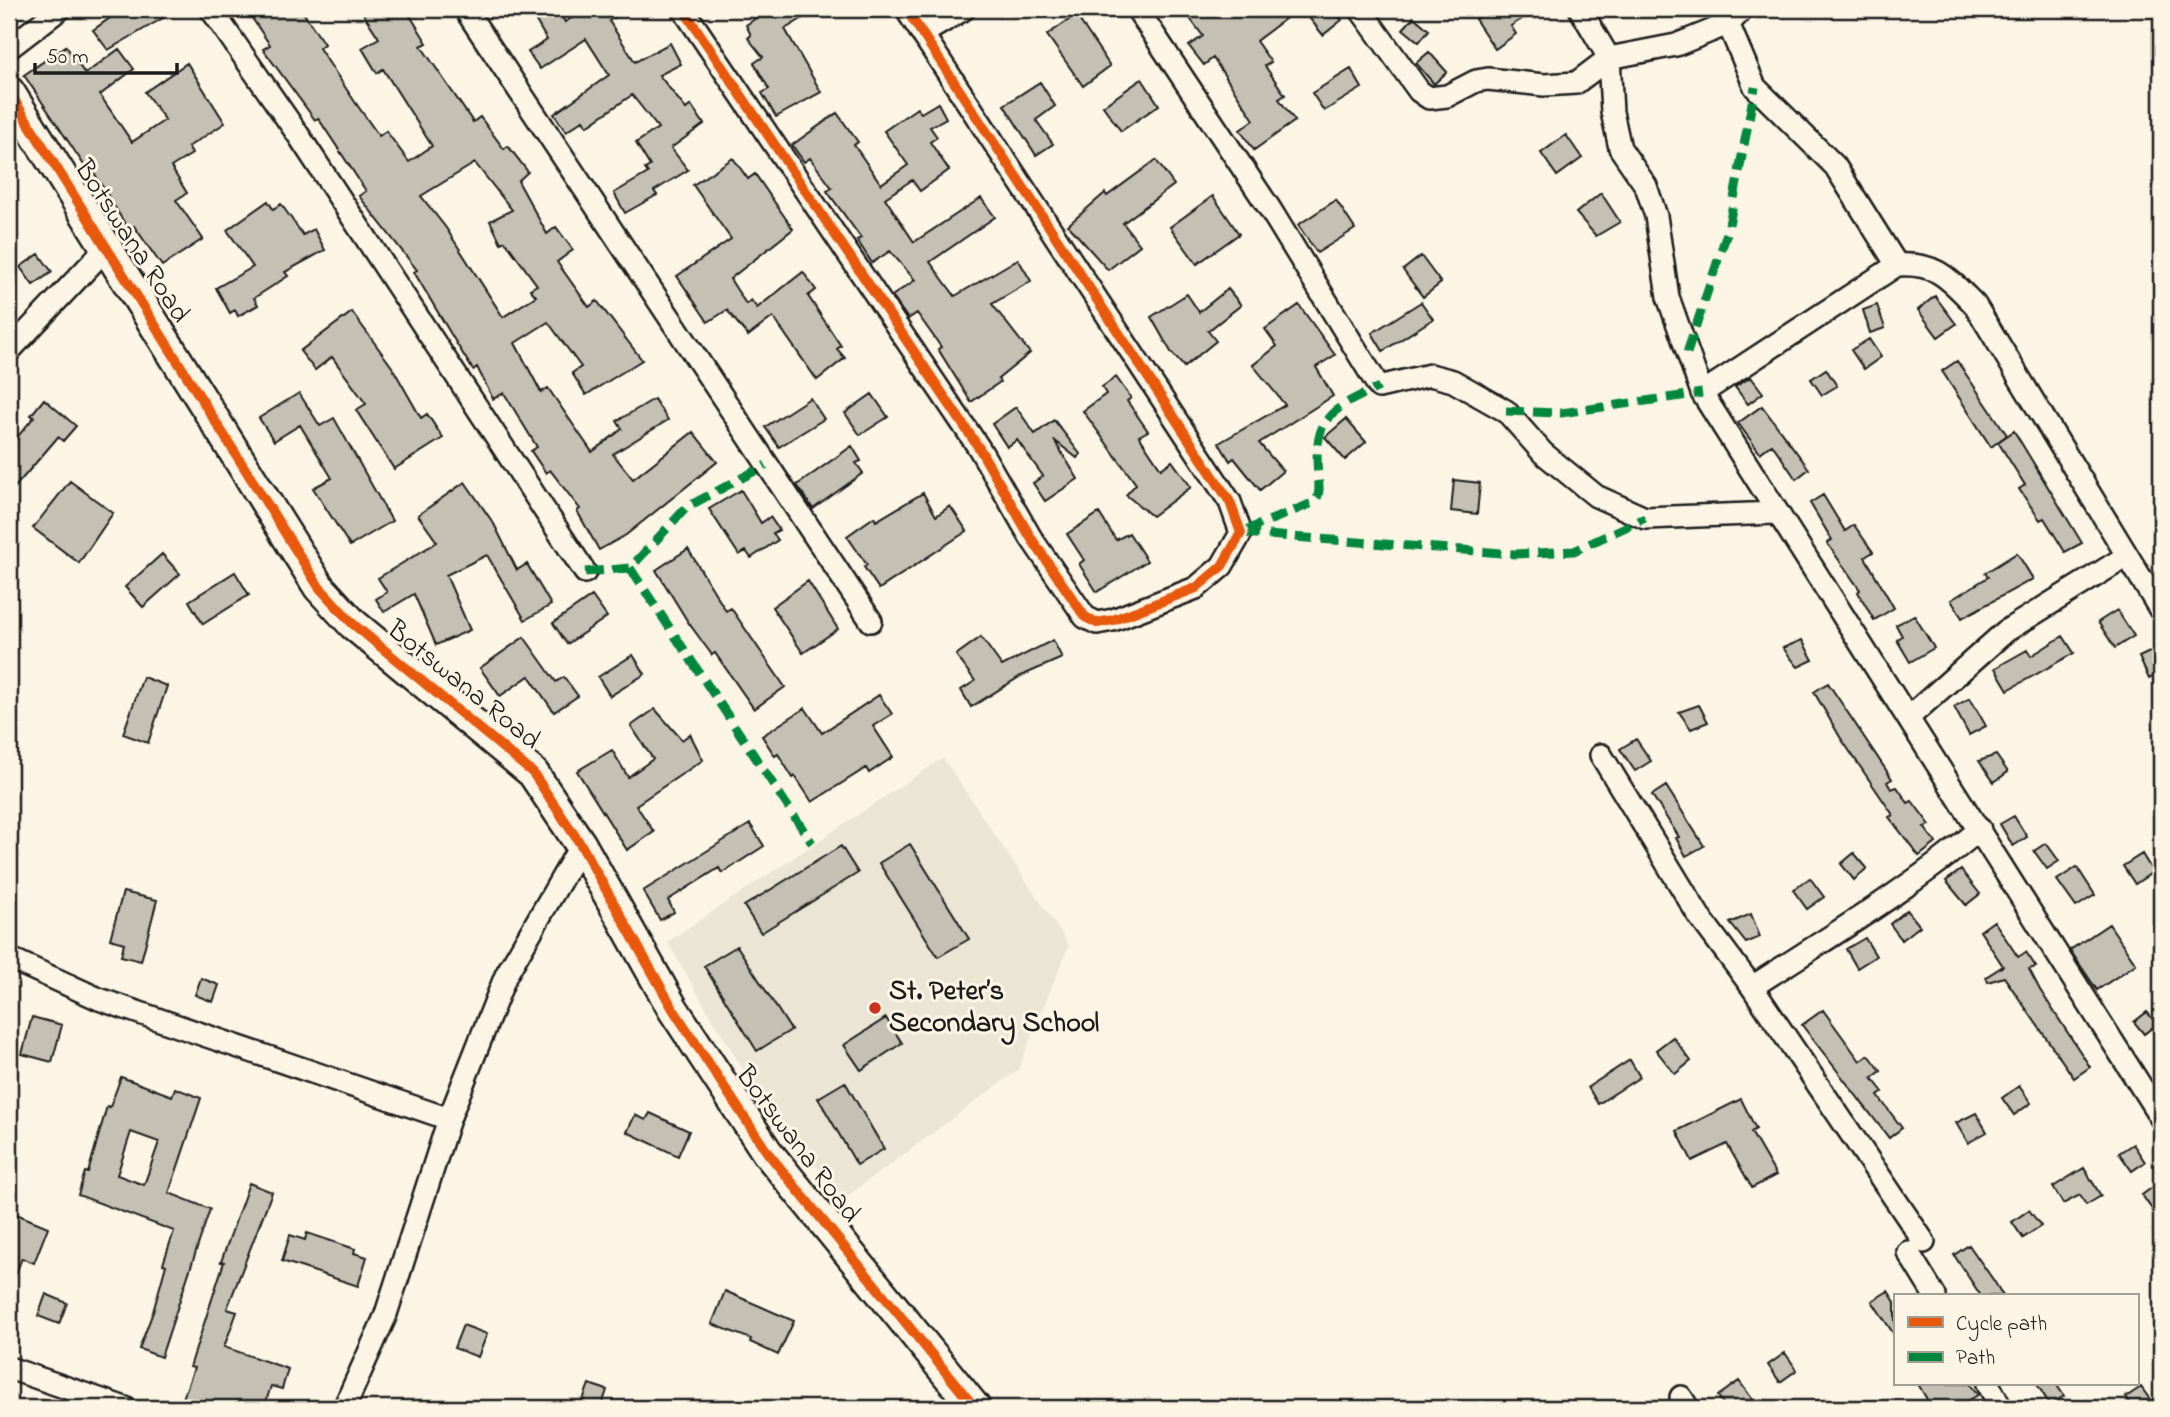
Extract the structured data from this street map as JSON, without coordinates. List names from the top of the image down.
{
  "streets": {
    "street": ["Botswana Road"]
  },
  "places": ["St. Peter’s Secondary School"],
  "legend": ["Cycle path", "Path"],
  "scale_bar": "50 m"
}
